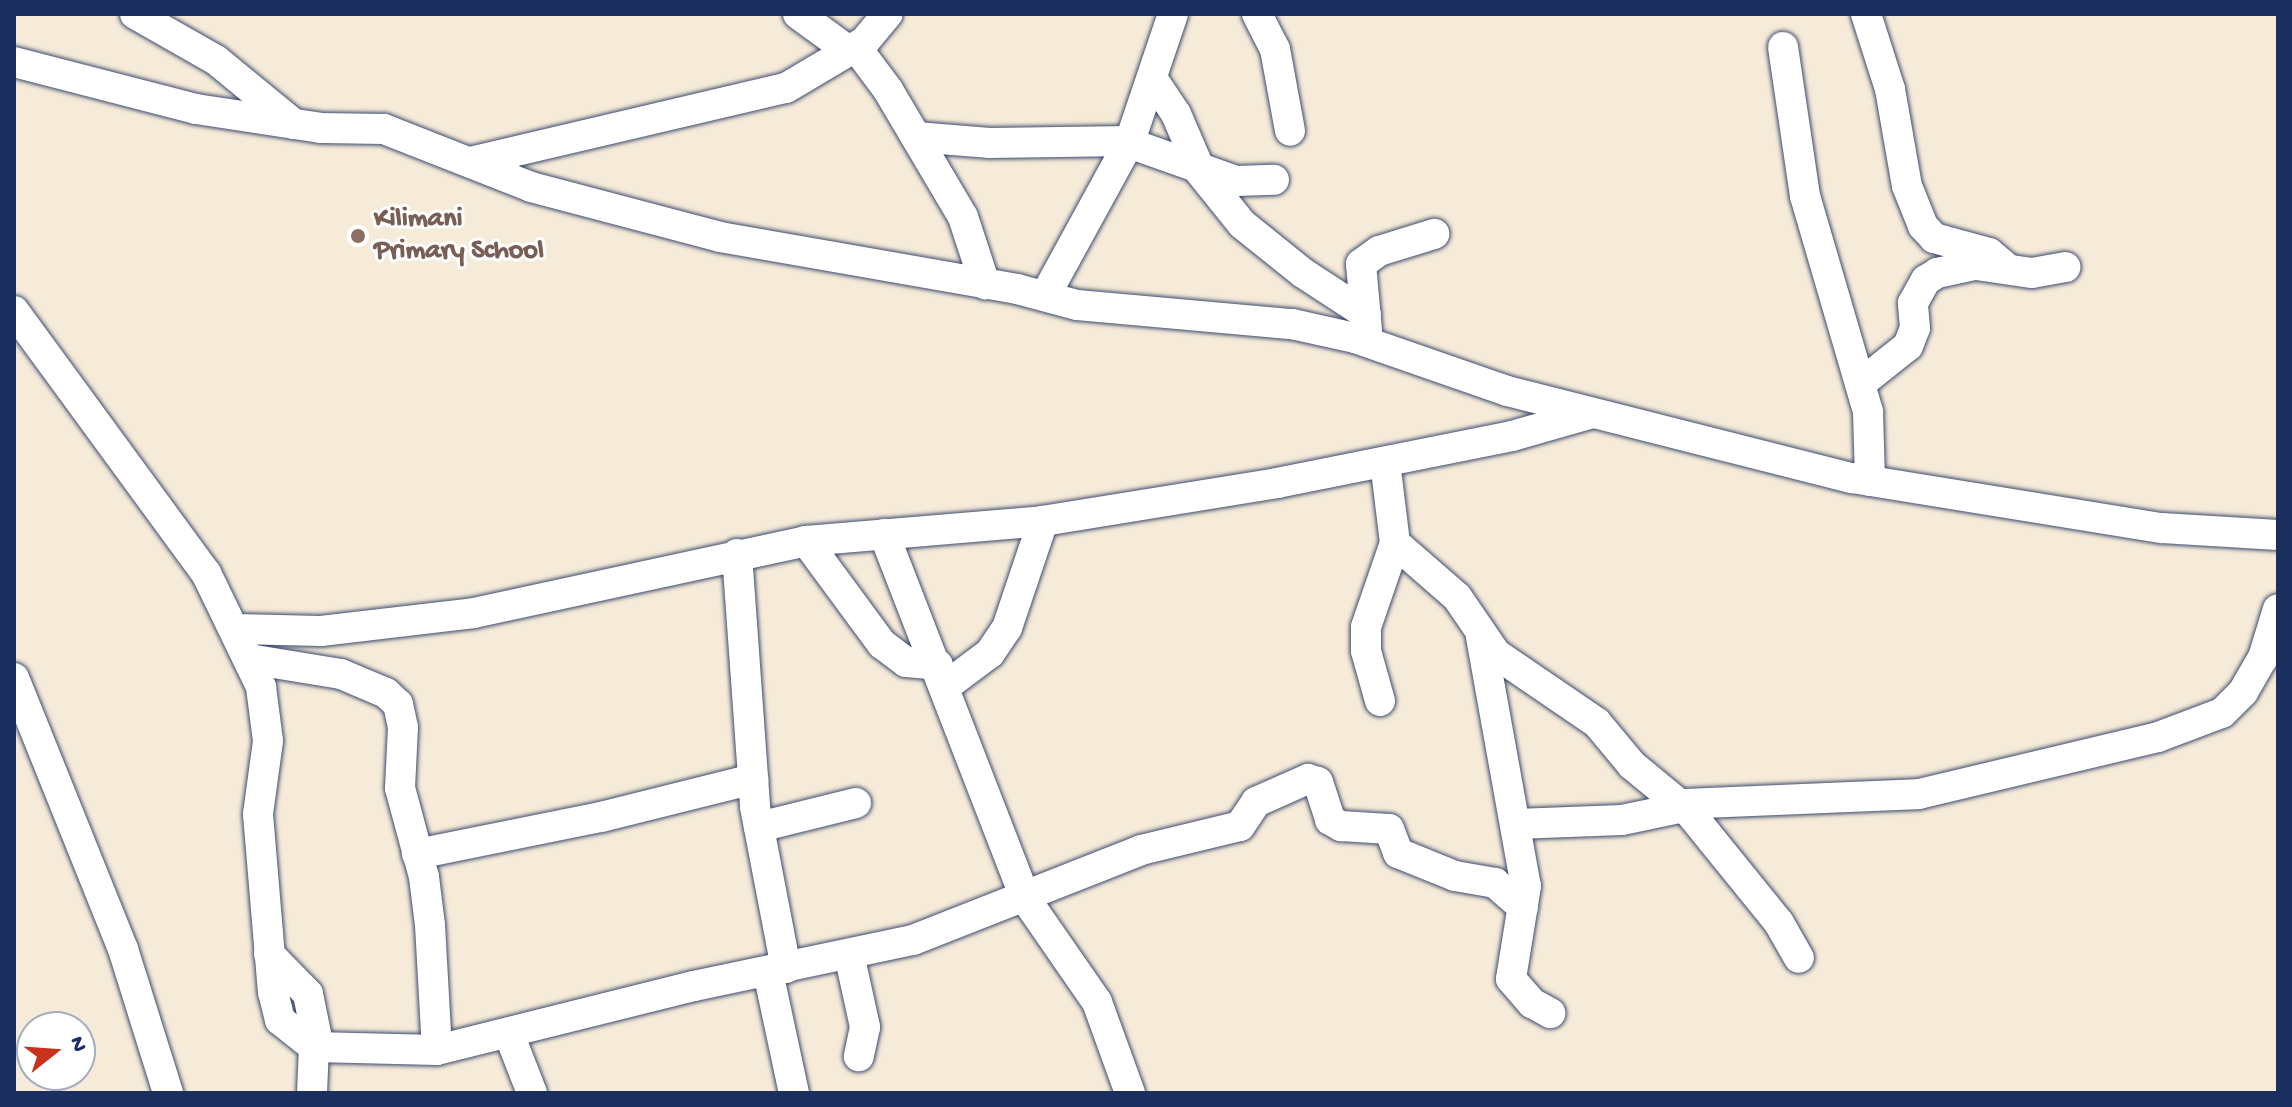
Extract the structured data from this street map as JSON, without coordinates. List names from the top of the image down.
{
  "places": ["Kilimani Primary School"],
  "north": "right"
}
